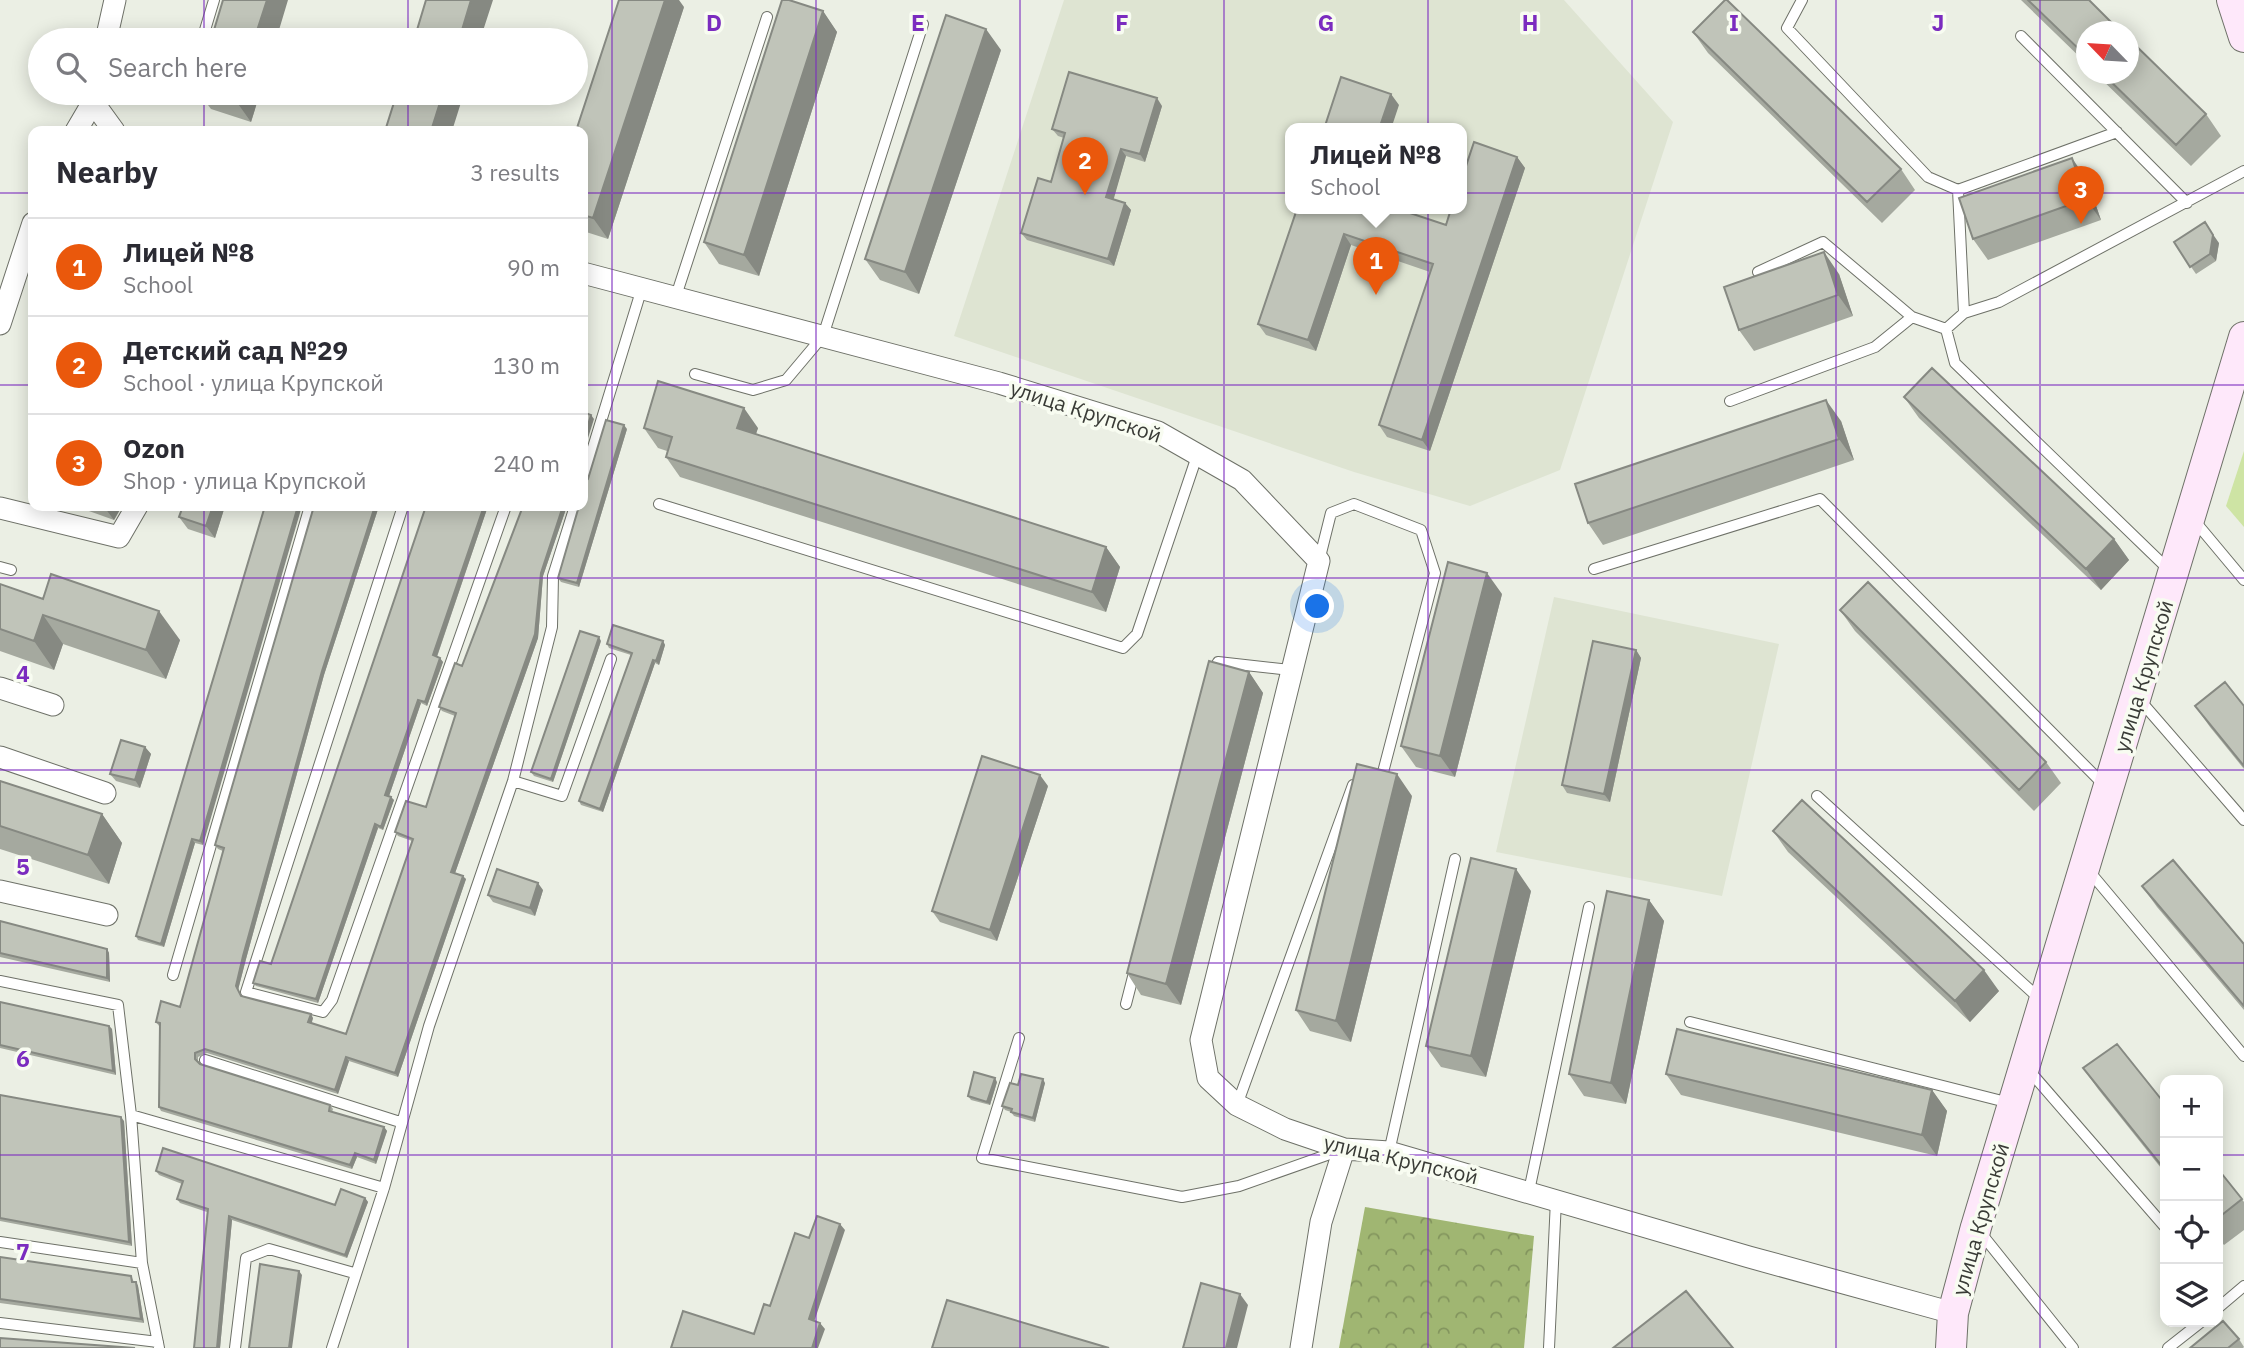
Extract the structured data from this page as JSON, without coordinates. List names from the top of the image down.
{
  "streets": {
    "street": ["улица Крупской"]
  },
  "north": "top left",
  "page": {
    "search": "Search here",
    "popup": ["Лицей №8", "School"],
    "heading": ["Nearby", "3 results"],
    "pins": ["2", "3", "1"],
    "list": [
      {
        "mark": "1",
        "name": "Лицей №8",
        "note": "School",
        "value": "90 m"
      },
      {
        "mark": "2",
        "name": "Детский сад №29",
        "note": "School · улица Крупской",
        "value": "130 m"
      },
      {
        "mark": "3",
        "name": "Ozon",
        "note": "Shop · улица Крупской",
        "value": "240 m"
      }
    ],
    "map_buttons": ["+", "−"]
  },
  "grid": {
    "columns": [
      "D",
      "E",
      "F",
      "G",
      "H",
      "I",
      "J"
    ],
    "rows": [
      "4",
      "5",
      "6",
      "7"
    ]
  }
}
